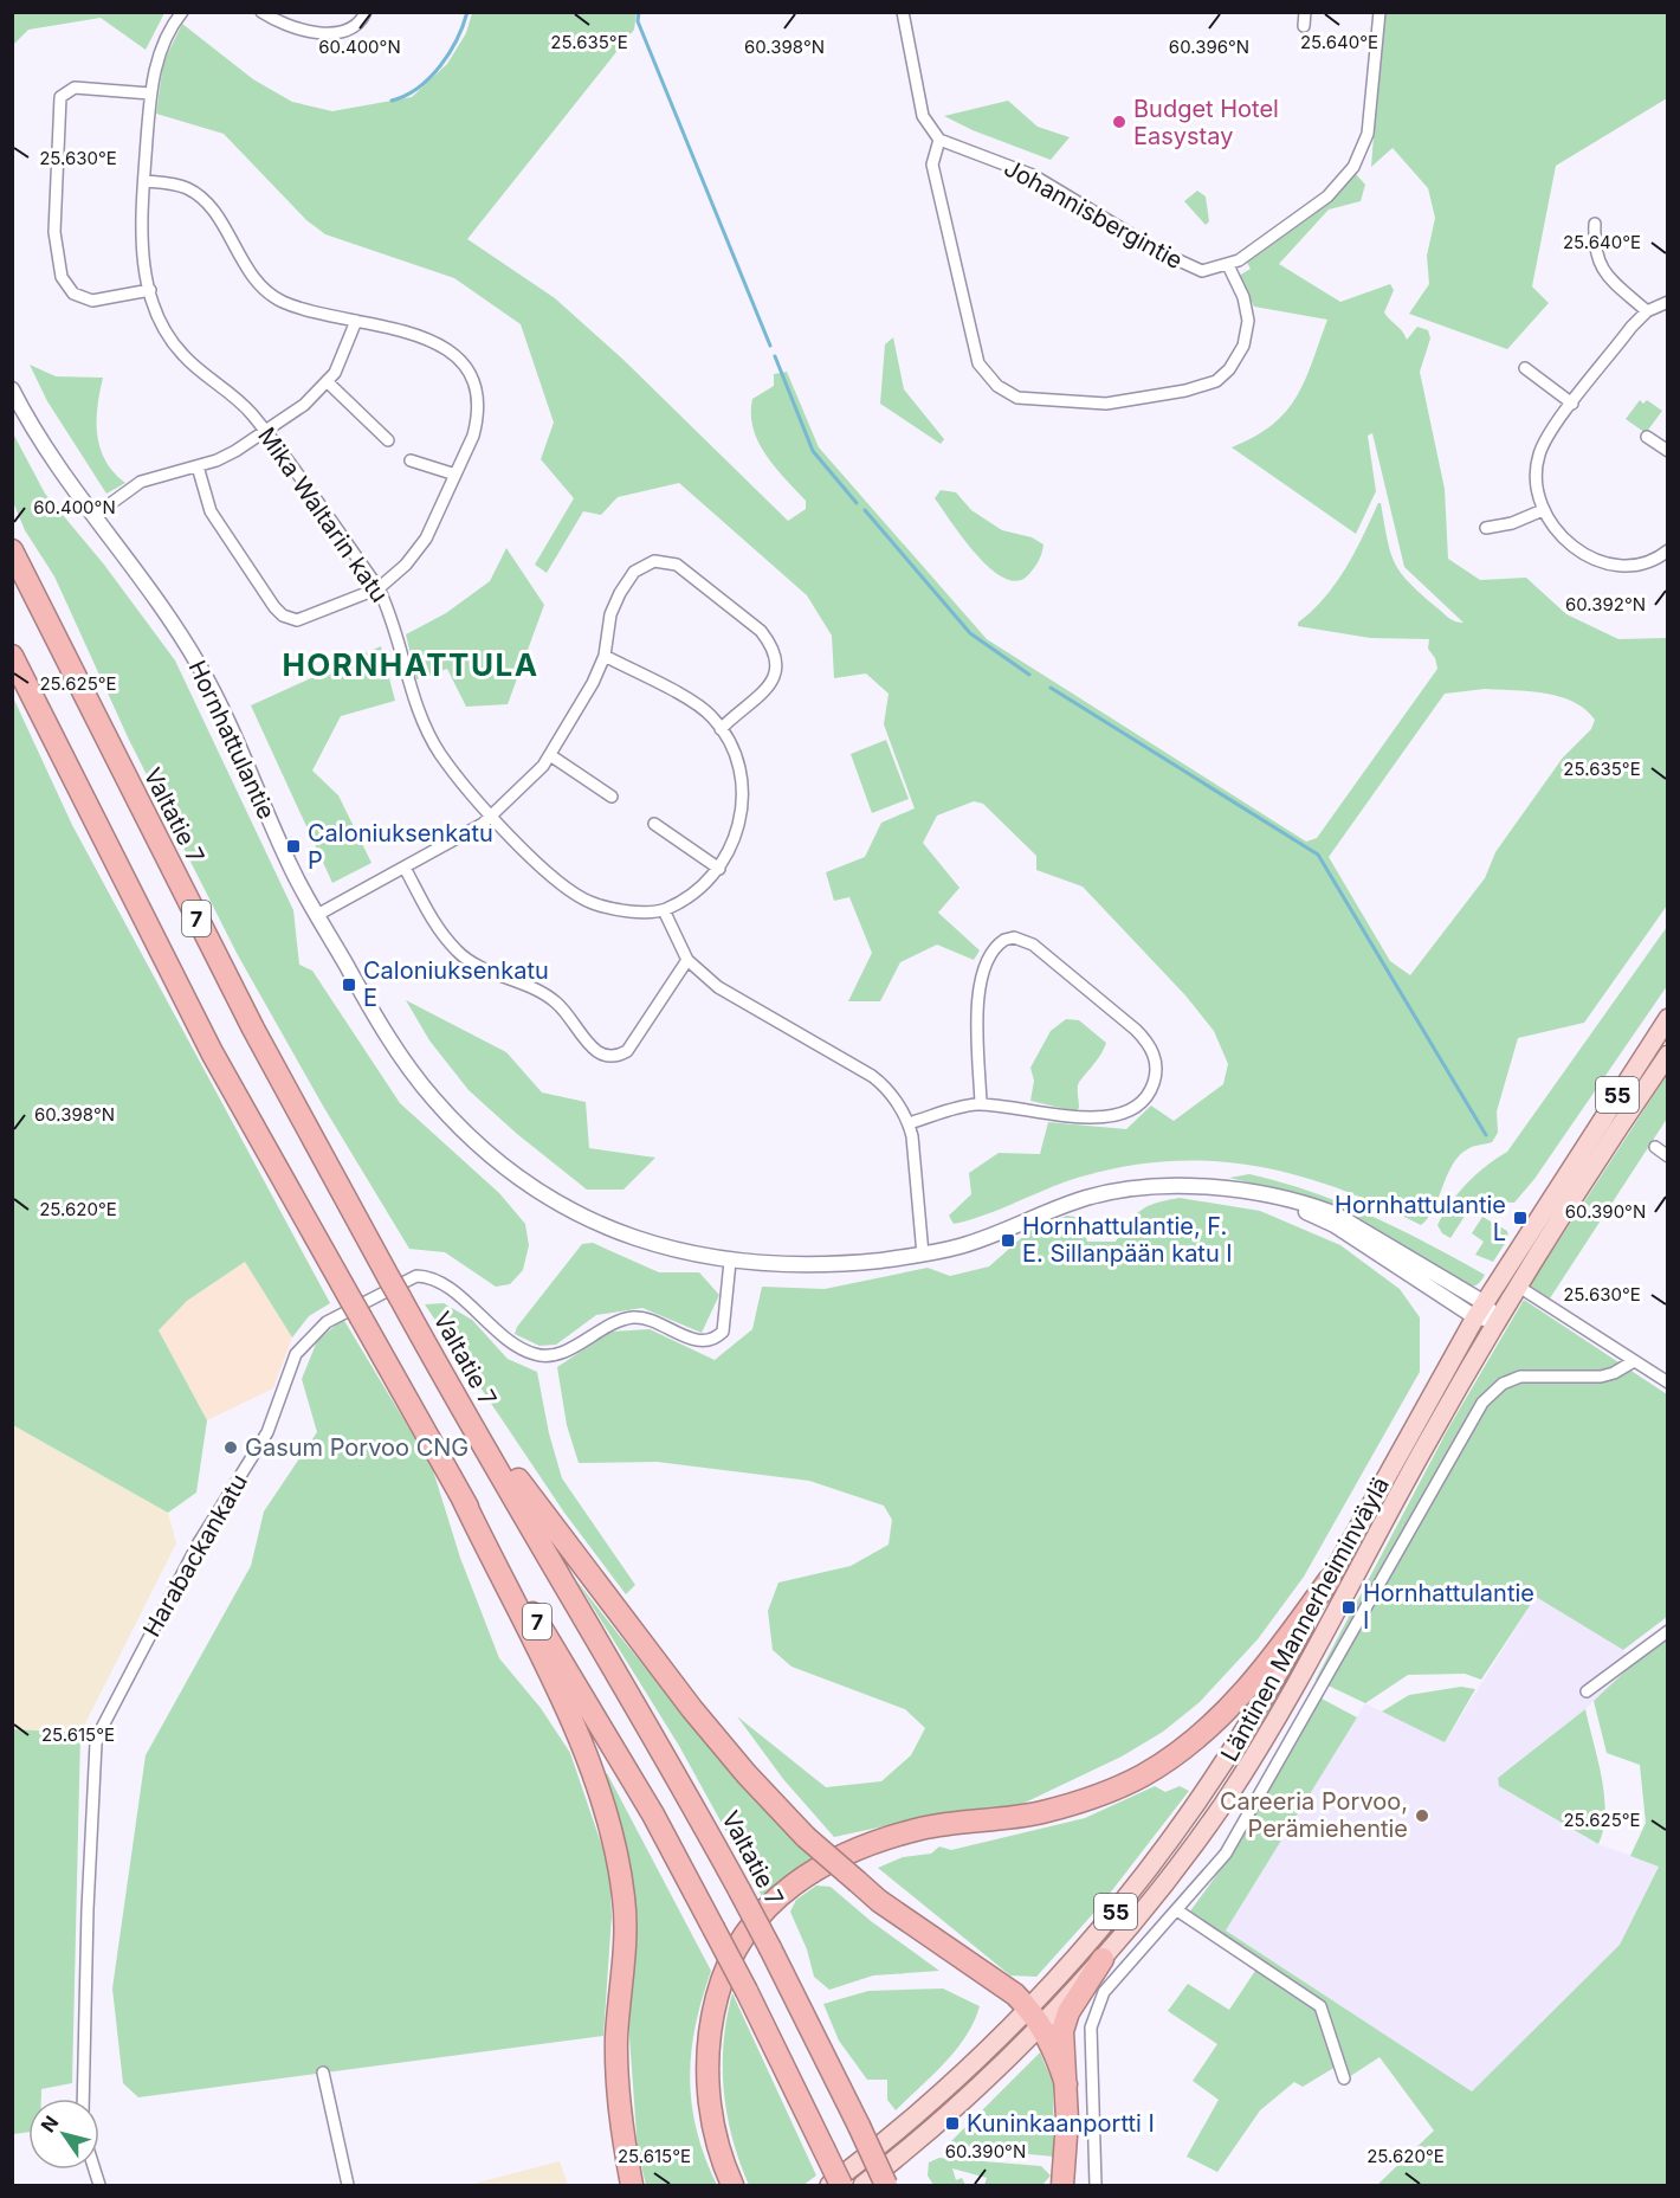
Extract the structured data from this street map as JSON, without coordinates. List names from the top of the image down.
{
  "streets": {
    "highway": ["Valtatie 7", "7"],
    "main road": ["55", "Läntinen Mannerheiminväylä"],
    "street": [
      "Johannisbergintie",
      "Mika Waltarin katu",
      "Hornhattulantie",
      "Harabackankatu"
    ]
  },
  "crossings": [
    ["Hornhattulantie", "Harabackankatu"],
    ["Hornhattulantie", "Läntinen Mannerheiminväylä"]
  ],
  "districts": ["HORNHATTULA"],
  "places": {
    "other": ["Budget Hotel Easystay", "Gasum Porvoo CNG", "Careeria Porvoo, Perämiehentie"],
    "transit": [
      "Caloniuksenkatu P",
      "Caloniuksenkatu E",
      "Hornhattulantie L",
      "Hornhattulantie, F. E. Sillanpään katu I",
      "Hornhattulantie I",
      "Kuninkaanportti I"
    ]
  },
  "north": "top left",
  "coordinates": [
    "25.635°E",
    "25.640°E",
    "60.400°N",
    "60.398°N",
    "60.396°N",
    "25.630°E",
    "60.392°N",
    "25.625°E",
    "25.620°E",
    "60.390°N",
    "25.615°E"
  ]
}
